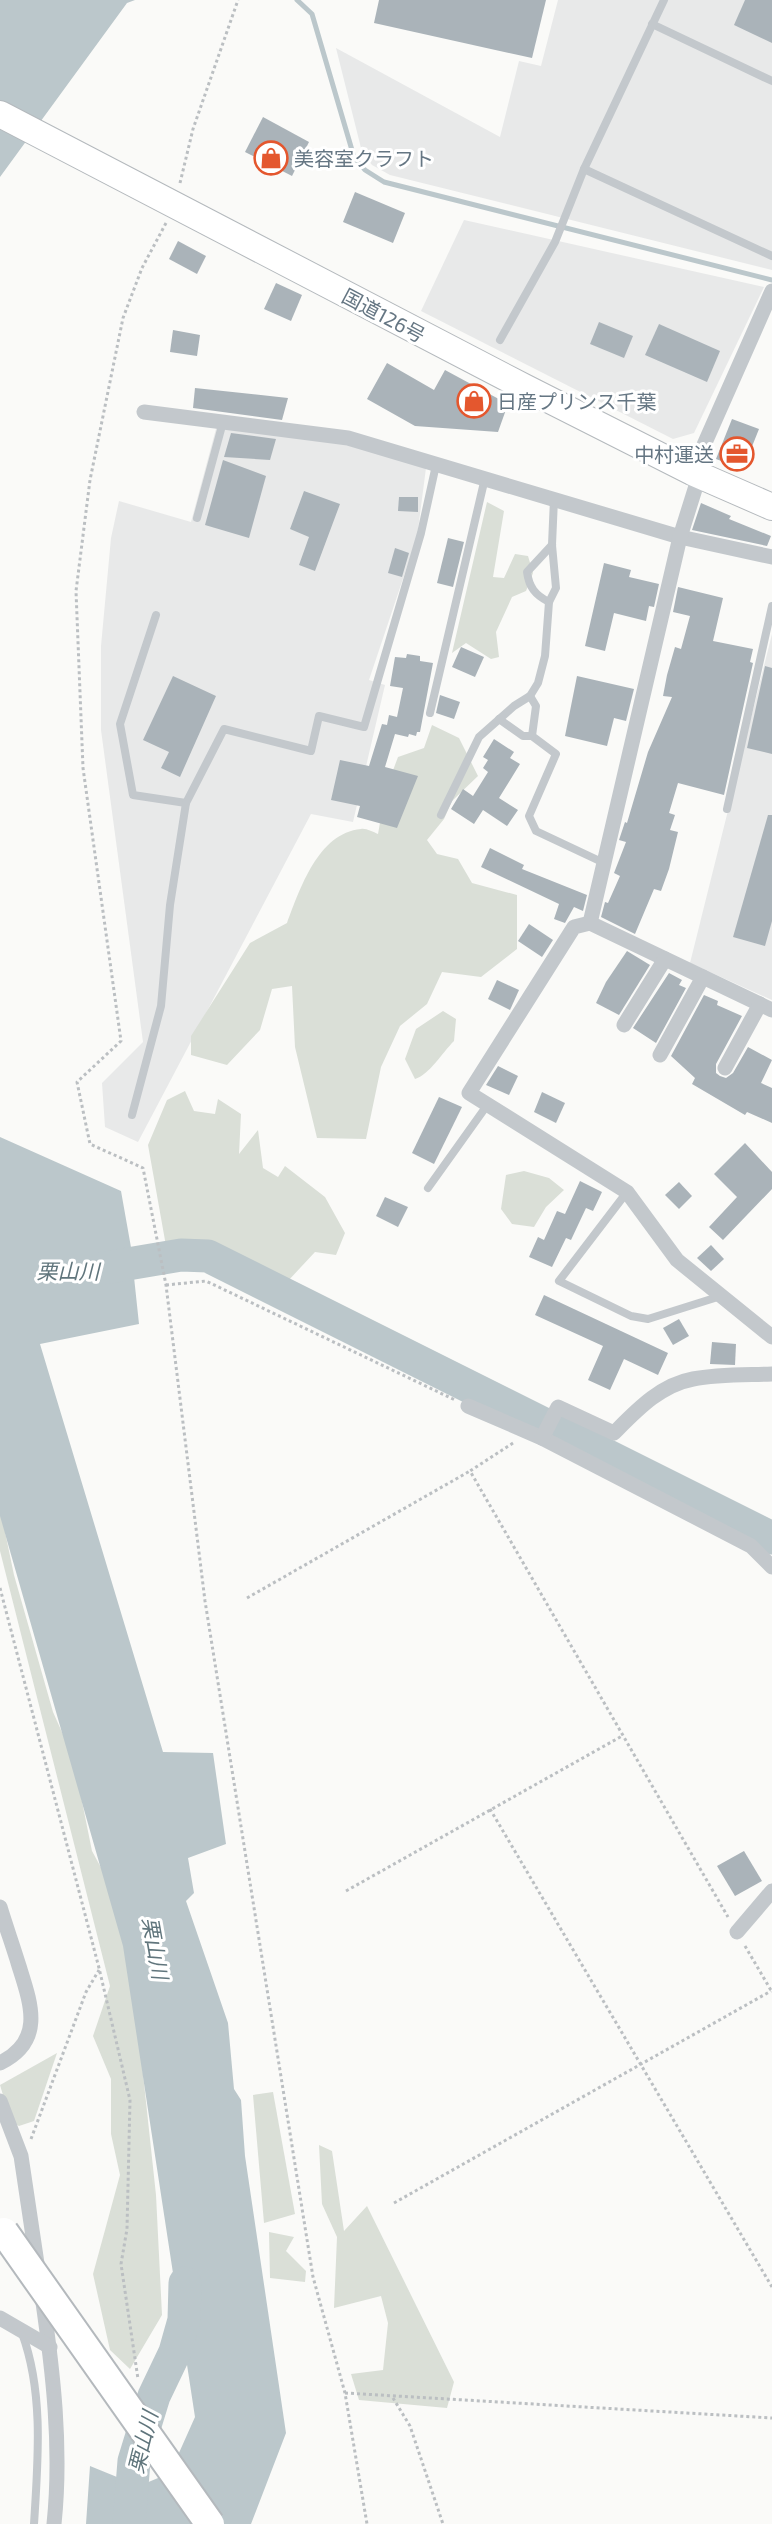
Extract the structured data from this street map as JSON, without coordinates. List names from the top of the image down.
{
  "streets": {
    "highway": ["国道126号"]
  },
  "water": ["栗山川"],
  "places": {
    "shop": ["美容室クラフト", "日産プリンス千葉"],
    "office": ["中村運送"]
  }
}
